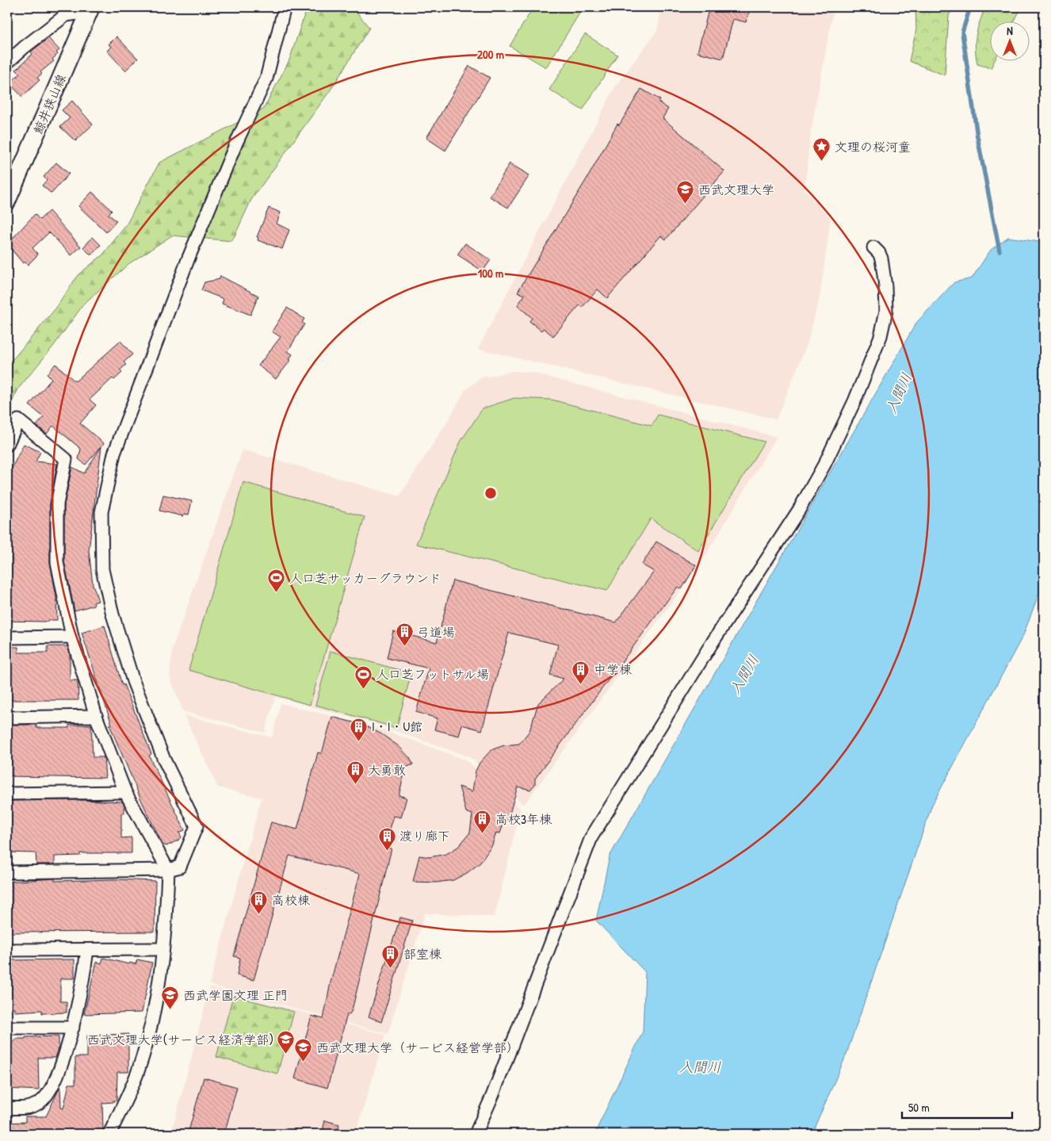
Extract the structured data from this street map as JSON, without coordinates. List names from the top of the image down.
{
  "streets": {
    "main road": ["鯨井狭山線"]
  },
  "water": ["入間川"],
  "places": {
    "place": ["文理の桜河童"],
    "school or university": [
      "西武文理大学",
      "西武学園文理 正門",
      "西武文理大学(サービス経済学部)",
      "西武文理大学（サービス経営学部）"
    ],
    "sports": ["人口芝サッカーグラウンド", "人口芝フットサル場"],
    "building": [
      "弓道場",
      "中学棟",
      "I・I・U館",
      "大勇敢",
      "高校3年棟",
      "渡り廊下",
      "高校棟",
      "部室棟"
    ]
  },
  "scale_bar": "50 m",
  "north": "top",
  "rings": ["200 m", "100 m"]
}
